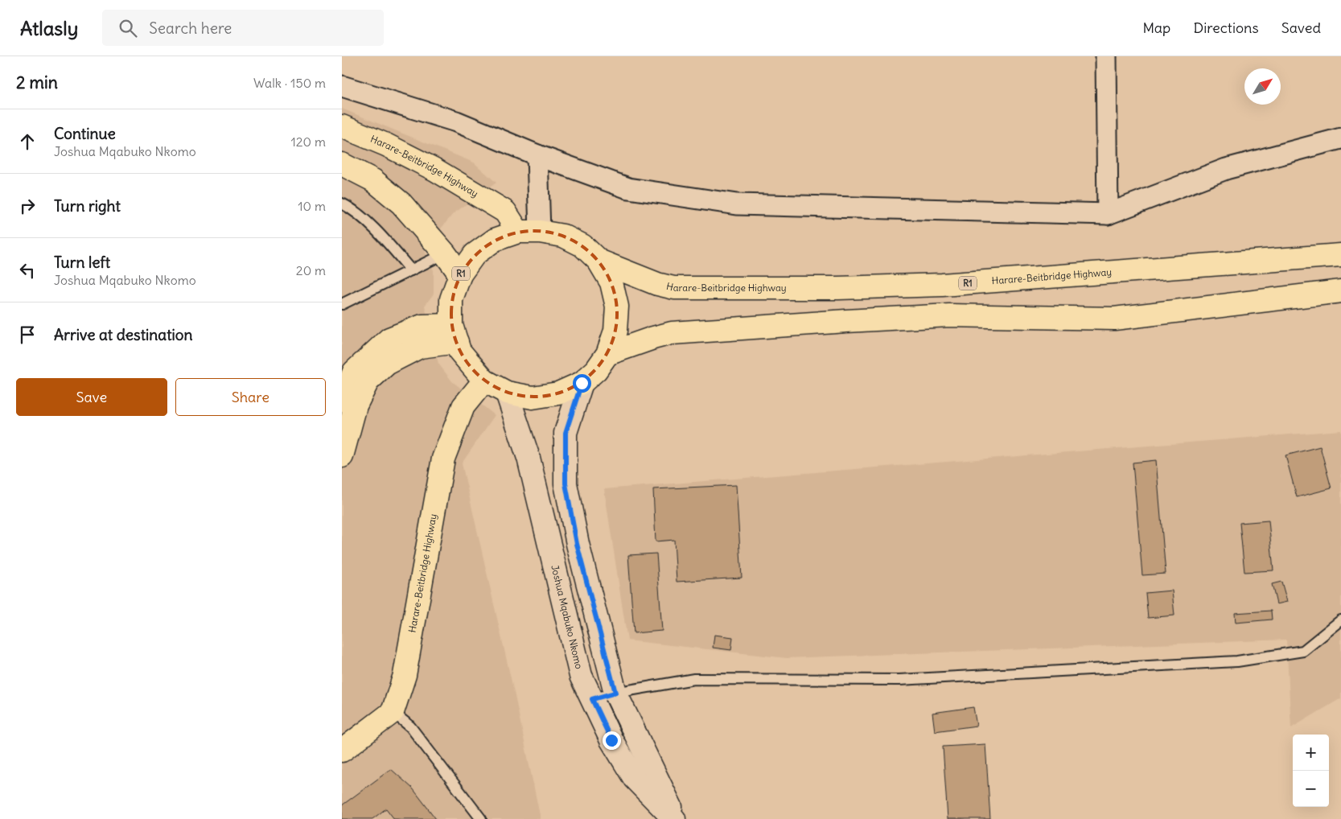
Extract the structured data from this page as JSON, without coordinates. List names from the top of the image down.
{
  "streets": {
    "highway": ["Harare-Beitbridge Highway", "R1"],
    "street": ["Joshua Mqabuko Nkomo"]
  },
  "crossings": [
    ["Harare-Beitbridge Highway", "R1"],
    ["Harare-Beitbridge Highway", "Joshua Mqabuko Nkomo"]
  ],
  "north": "top right",
  "page": {
    "header": "Atlasly",
    "search": "Search here",
    "nav": ["Map", "Directions", "Saved"],
    "heading": ["2 min", "Walk · 150 m"],
    "list": [
      ["Continue", "Joshua Mqabuko Nkomo", "120 m"],
      ["Turn right", "10 m"],
      ["Turn left", "Joshua Mqabuko Nkomo", "20 m"],
      "Arrive at destination"
    ],
    "buttons": ["Save", "Share"],
    "map_buttons": ["+", "−"]
  }
}
